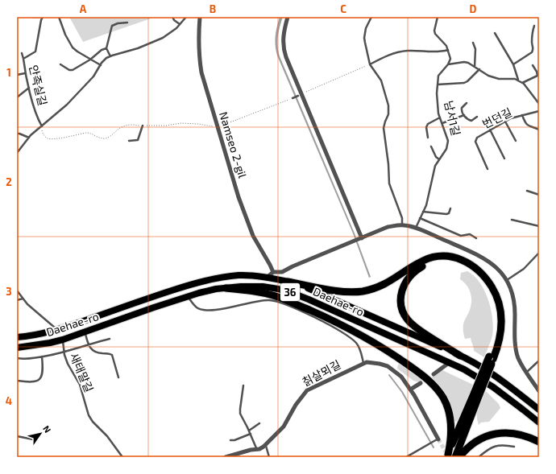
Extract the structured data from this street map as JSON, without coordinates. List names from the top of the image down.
{
  "streets": {
    "highway": ["36", "Daehae-ro"],
    "street": ["Namseo 2-gil", "칡살뫼길"],
    "lane": [
      "안족실길",
      "남서1길",
      "번던길",
      "새태말길"
    ]
  },
  "crossings": [
    ["Daehae-ro", "새태말길"]
  ],
  "north": "top right",
  "grid": {
    "columns": [
      "A",
      "B",
      "C",
      "D"
    ],
    "rows": [
      "1",
      "2",
      "3",
      "4"
    ]
  }
}
